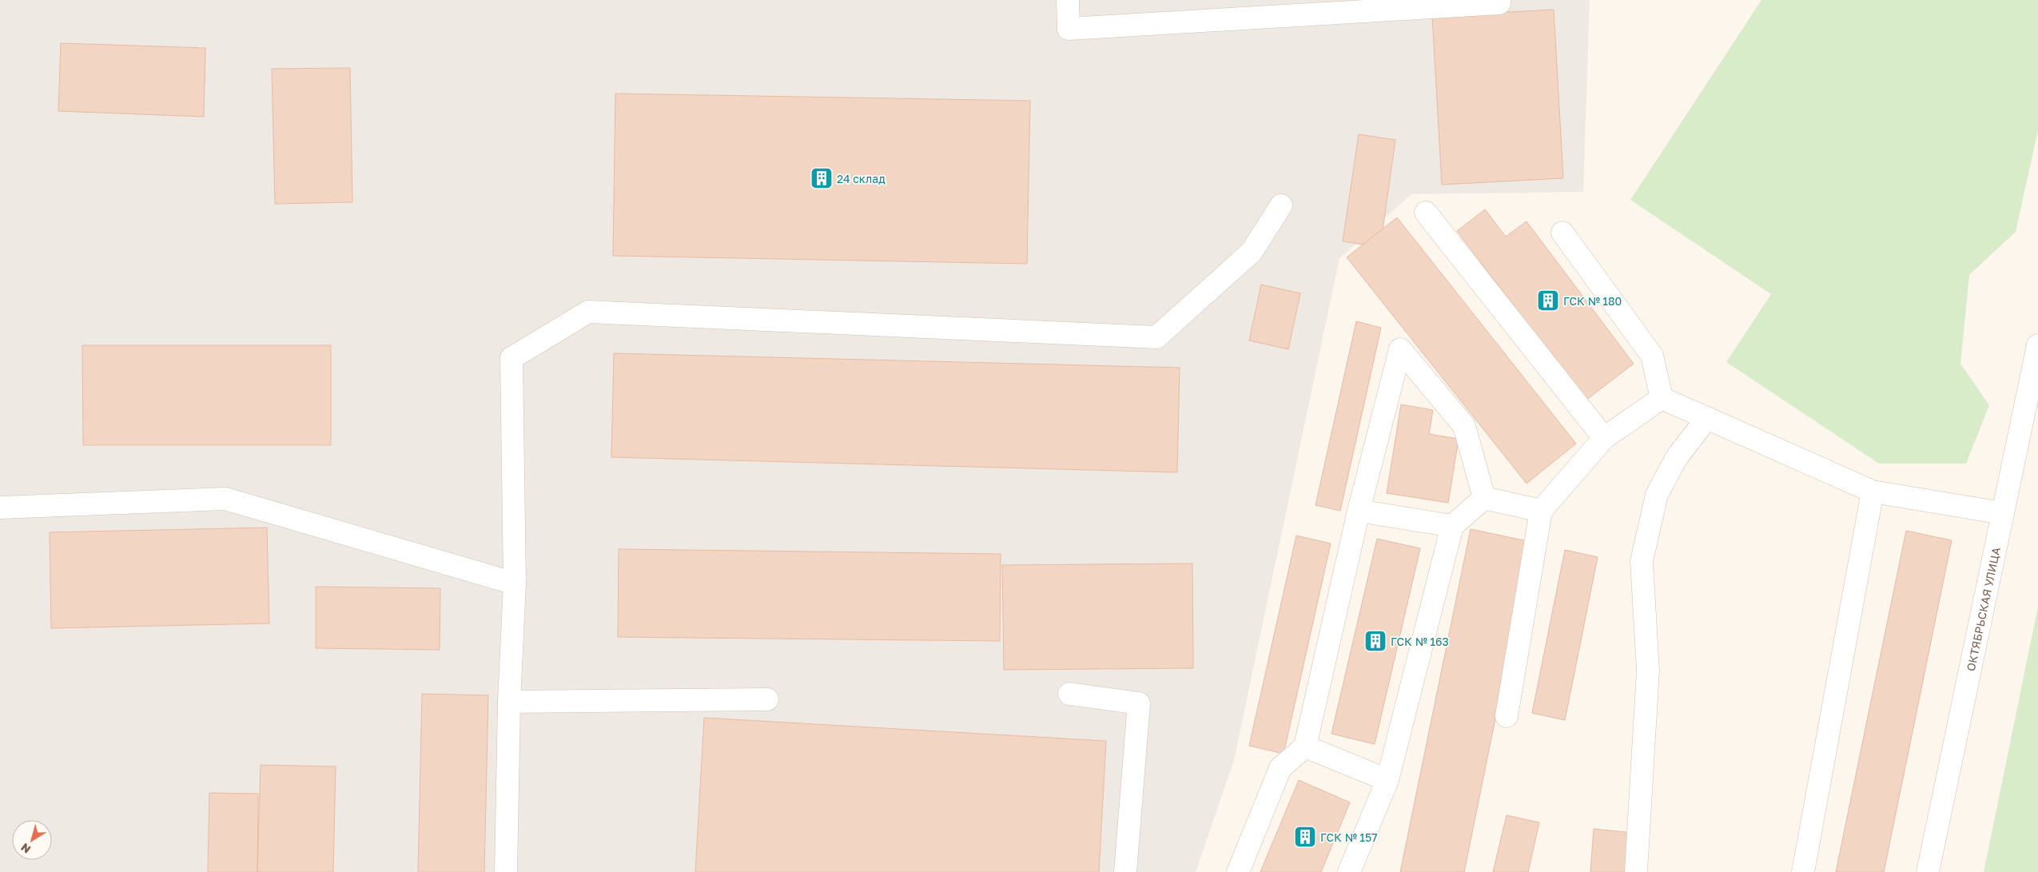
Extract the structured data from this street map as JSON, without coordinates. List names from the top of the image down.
{
  "streets": {
    "street": ["ОКТЯБРЬСКАЯ УЛИЦА"]
  },
  "places": {
    "building": [
      "24 склад",
      "ГСК № 180",
      "ГСК № 163",
      "ГСК № 157"
    ]
  },
  "north": "bottom left"
}
